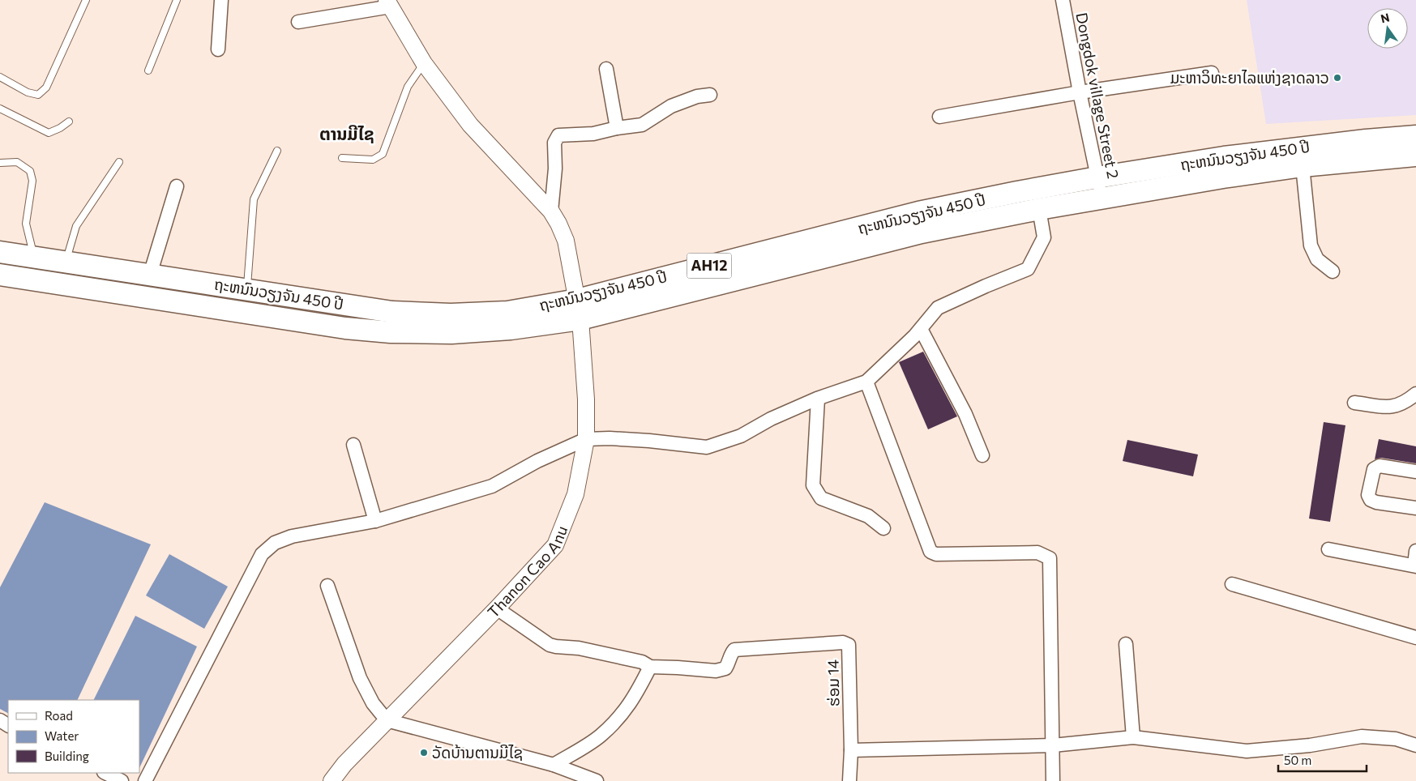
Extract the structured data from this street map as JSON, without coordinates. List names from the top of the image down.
{
  "streets": {
    "highway": ["ຖະຫນົນວຽງຈັນ 450 ປີ", "AH12"],
    "street": ["Dongdok village Street 2", "Thanon Cao Anu", "ຮ່ອມ 14"]
  },
  "crossings": [
    ["Dongdok village Street 2", "ຖະຫນົນວຽງຈັນ 450 ປີ"],
    ["ຖະຫນົນວຽງຈັນ 450 ປີ", "Thanon Cao Anu"]
  ],
  "districts": ["ຕານມີໄຊ"],
  "places": ["ມະຫາວິທະຍາໄລແຫ່ງຊາດລາວ", "ວັດບ້ານຕານມີໄຊ"],
  "legend": ["Road", "Water", "Building"],
  "scale_bar": "50 m",
  "north": "top"
}
